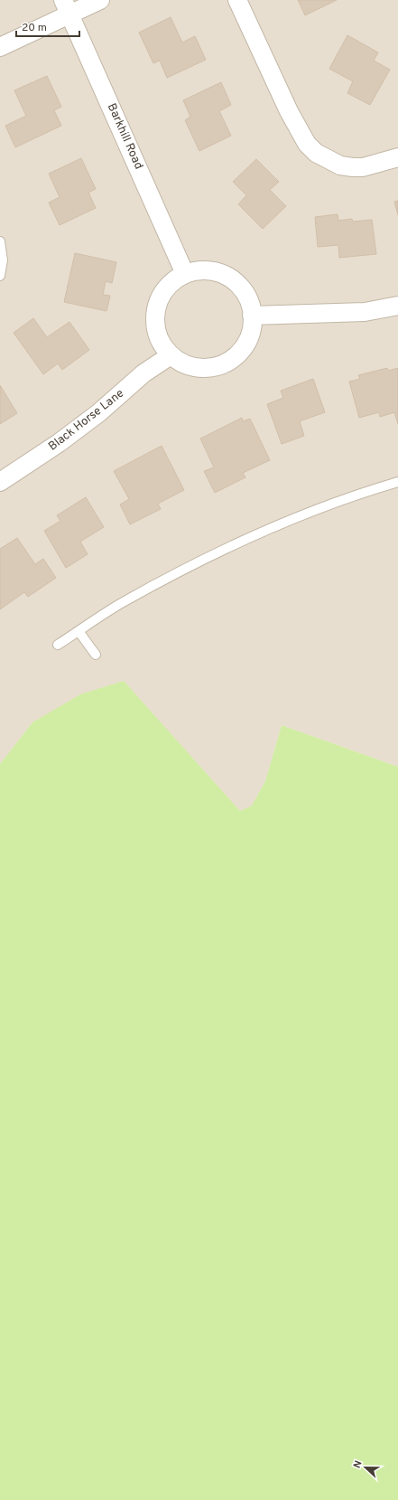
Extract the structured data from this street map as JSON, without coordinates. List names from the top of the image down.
{
  "streets": {
    "street": ["Barkhill Road", "Black Horse Lane"]
  },
  "crossings": [
    ["Barkhill Road", "Black Horse Lane"]
  ],
  "scale_bar": "20 m",
  "north": "left"
}
